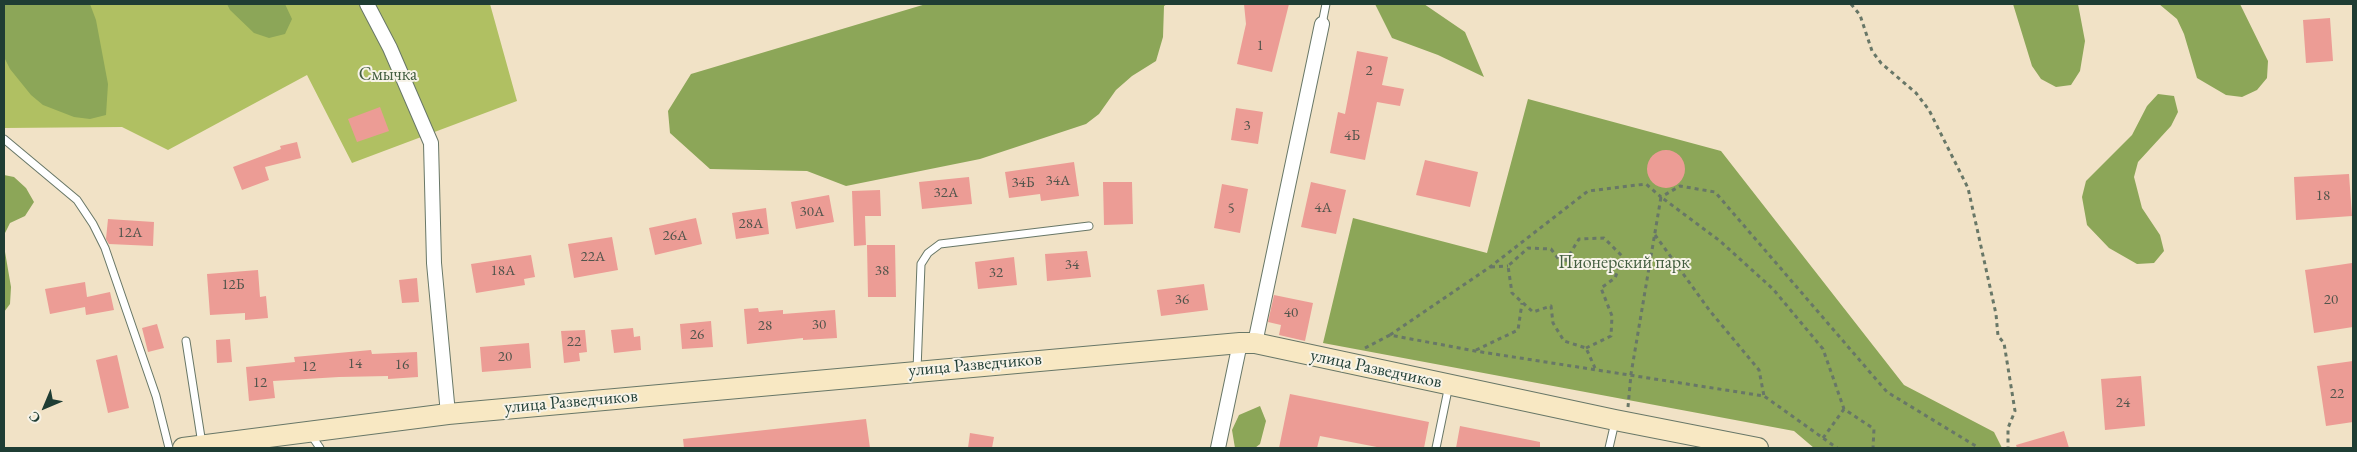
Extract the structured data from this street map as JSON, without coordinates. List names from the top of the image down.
{
  "streets": {
    "street": ["улица Разведчиков"]
  },
  "parks": ["Смычка", "Пионерский парк"],
  "house_numbers": [
    "1",
    "2",
    "3",
    "4Б",
    "34А",
    "34Б",
    "32А",
    "18",
    "4А",
    "5",
    "30А",
    "28А",
    "12А",
    "26А",
    "22А",
    "34",
    "18А",
    "38",
    "32",
    "12Б",
    "36",
    "20",
    "40",
    "30",
    "28",
    "26",
    "22",
    "20",
    "14",
    "16",
    "12",
    "12",
    "22",
    "24"
  ],
  "north": "bottom left"
}
